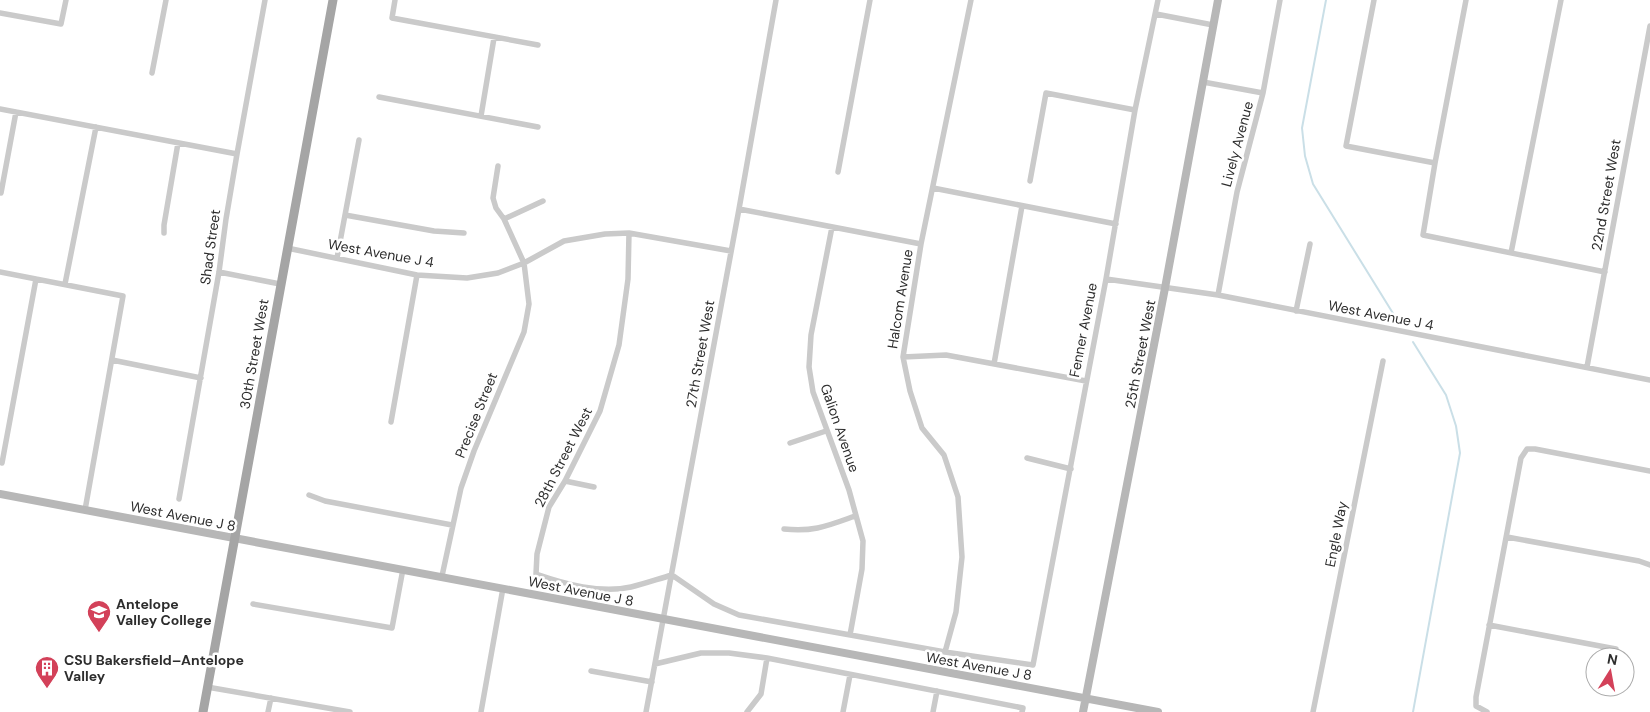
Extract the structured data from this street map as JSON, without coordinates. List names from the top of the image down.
{
  "streets": {
    "main road": ["30th Street West"],
    "street": [
      "Lively Avenue",
      "22nd Street West",
      "Shad Street",
      "West Avenue J 4",
      "Halcom Avenue",
      "Fenner Avenue",
      "27th Street West",
      "25th Street West",
      "Precise Street",
      "Galion Avenue",
      "28th Street West",
      "West Avenue J 8",
      "Engle Way"
    ]
  },
  "crossings": [
    ["Lively Avenue", "West Avenue J 4"],
    ["22nd Street West", "West Avenue J 4"],
    ["West Avenue J 4", "Fenner Avenue"],
    ["West Avenue J 4", "30th Street West"],
    ["West Avenue J 4", "27th Street West"],
    ["West Avenue J 4", "25th Street West"],
    ["West Avenue J 4", "Precise Street"],
    ["West Avenue J 4", "28th Street West"],
    ["Halcom Avenue", "Fenner Avenue"],
    ["30th Street West", "West Avenue J 8"],
    ["27th Street West", "28th Street West"],
    ["27th Street West", "West Avenue J 8"],
    ["25th Street West", "West Avenue J 8"],
    ["Precise Street", "West Avenue J 8"]
  ],
  "places": {
    "school or university": ["Antelope Valley College"],
    "building": ["CSU Bakersfield–Antelope Valley"]
  },
  "north": "top"
}
